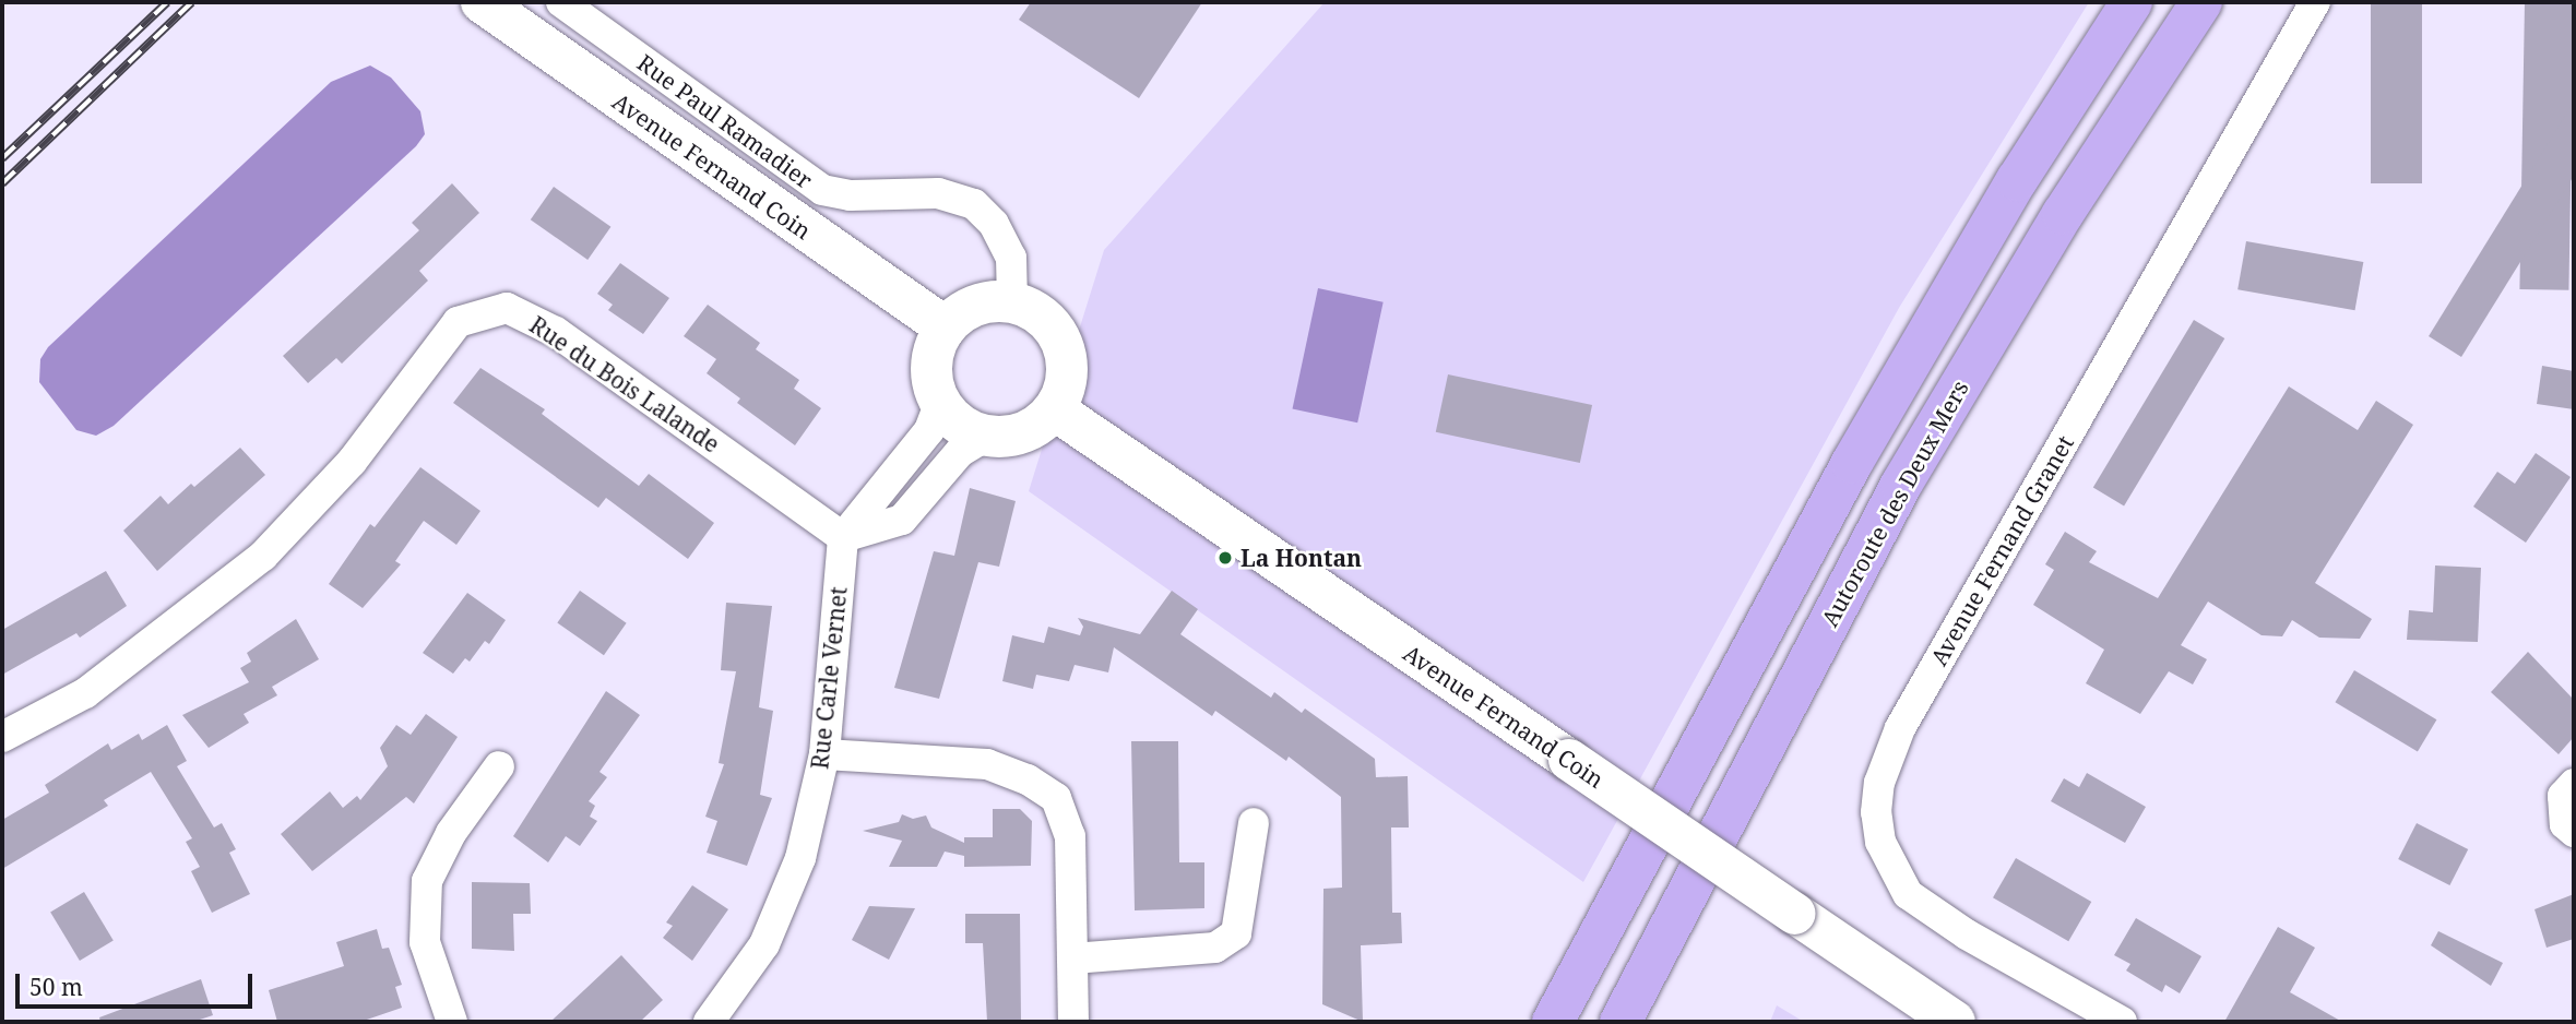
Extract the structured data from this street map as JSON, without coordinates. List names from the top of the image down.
{
  "streets": {
    "highway": ["Autoroute des Deux Mers"],
    "main road": ["Avenue Fernand Coin"],
    "street": [
      "Rue Paul Ramadier",
      "Rue du Bois Lalande",
      "Avenue Fernand Granet",
      "Rue Carle Vernet"
    ]
  },
  "crossings": [
    ["Rue Paul Ramadier", "Avenue Fernand Coin"],
    ["Rue du Bois Lalande", "Rue Carle Vernet"]
  ],
  "places": ["La Hontan"],
  "scale_bar": "50 m"
}
